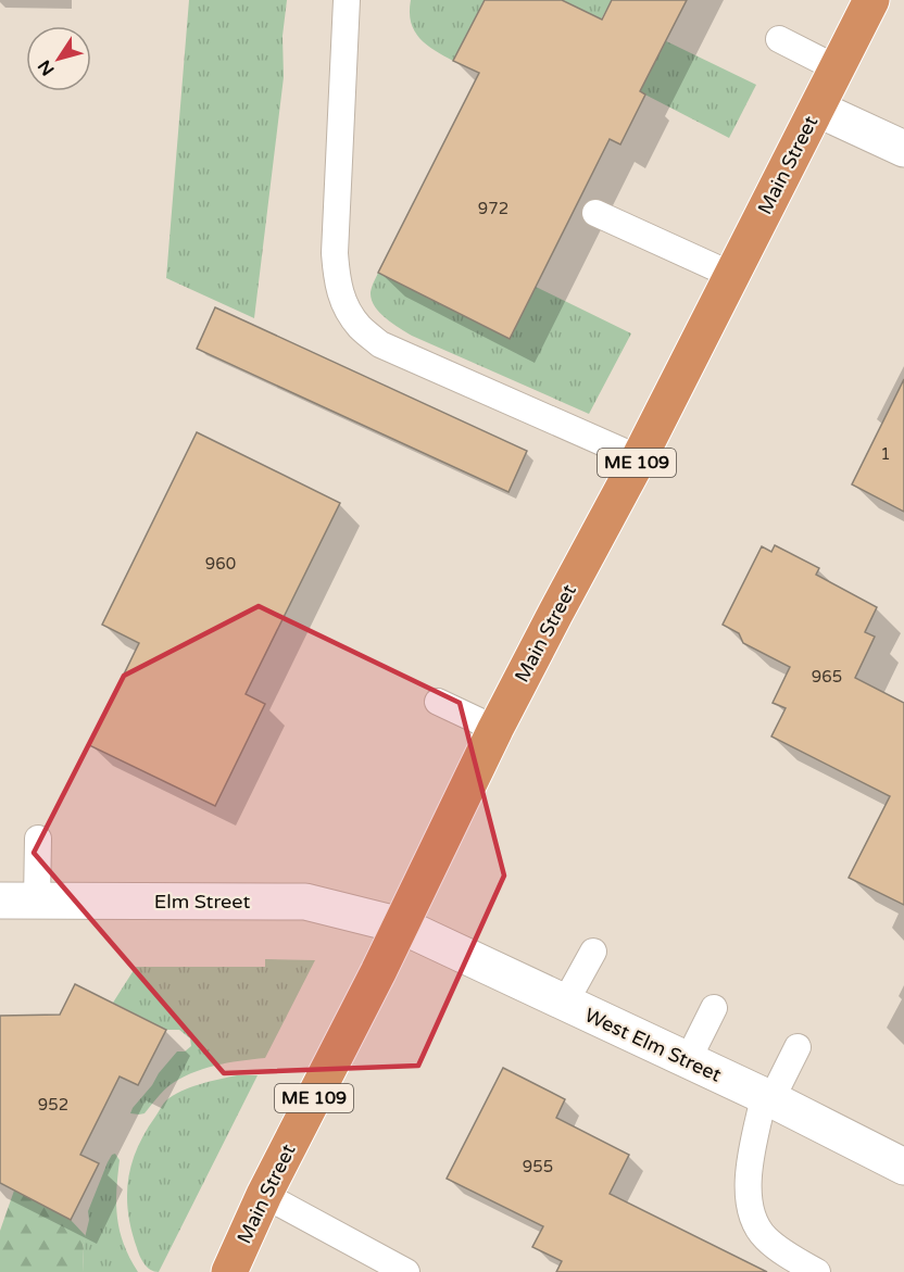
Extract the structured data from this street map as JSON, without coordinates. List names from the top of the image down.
{
  "streets": {
    "highway": ["Main Street", "ME 109"],
    "street": ["Elm Street", "West Elm Street"]
  },
  "crossings": [
    ["Main Street", "Elm Street"],
    ["Main Street", "West Elm Street"],
    ["Elm Street", "West Elm Street"]
  ],
  "house_numbers": [
    "972",
    "1",
    "960",
    "965",
    "952",
    "955"
  ],
  "north": "bottom left"
}
